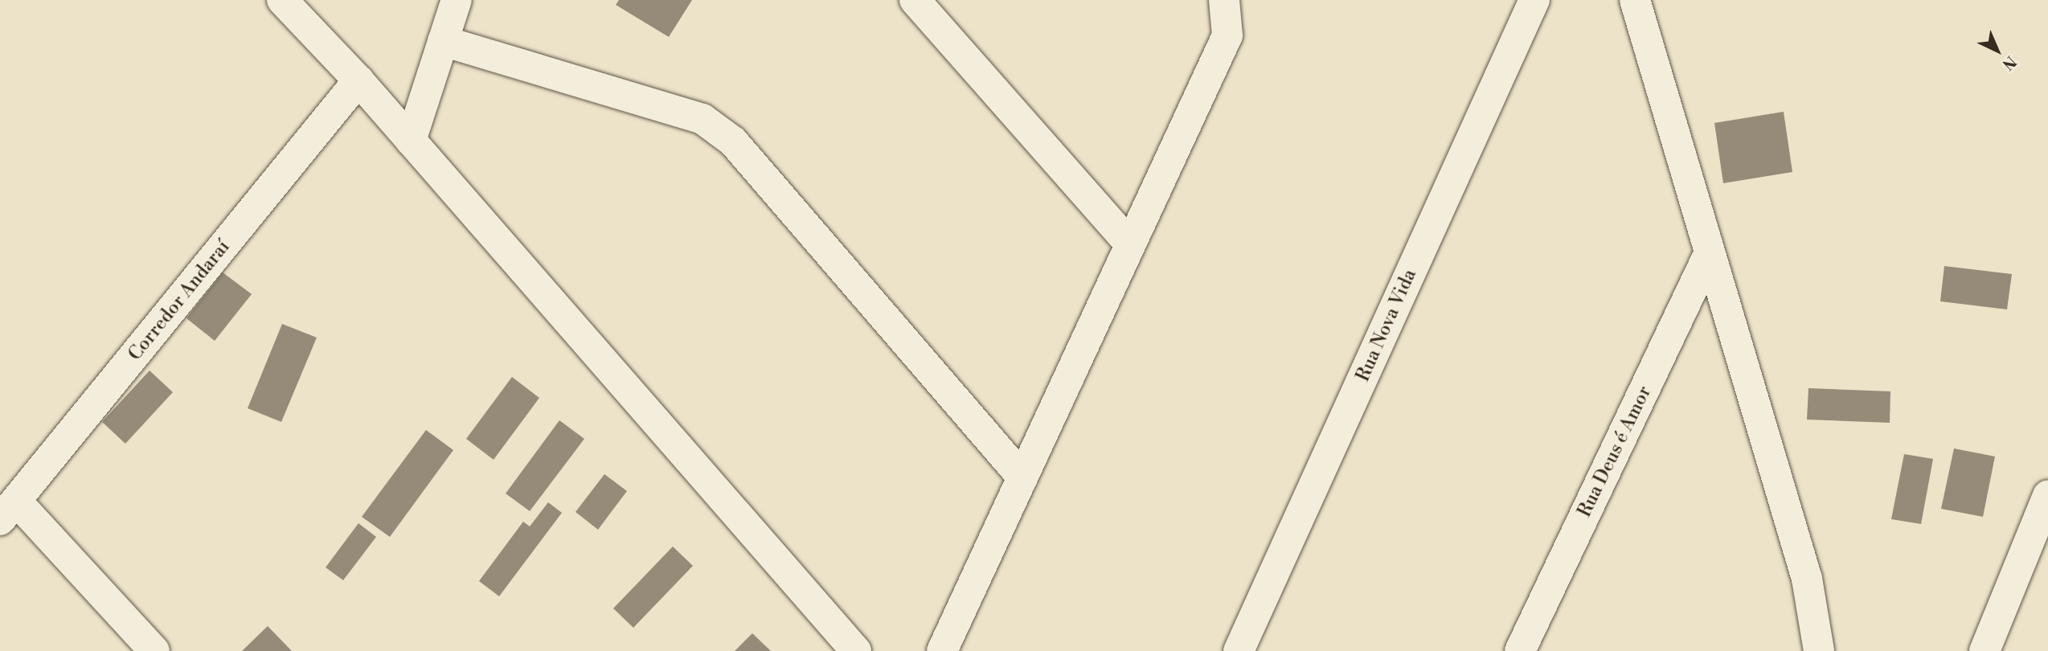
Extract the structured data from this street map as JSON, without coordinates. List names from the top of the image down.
{
  "streets": {
    "street": ["Corredor Andaraí", "Rua Nova Vida", "Rua Deus é Amor"]
  },
  "north": "bottom right"
}
